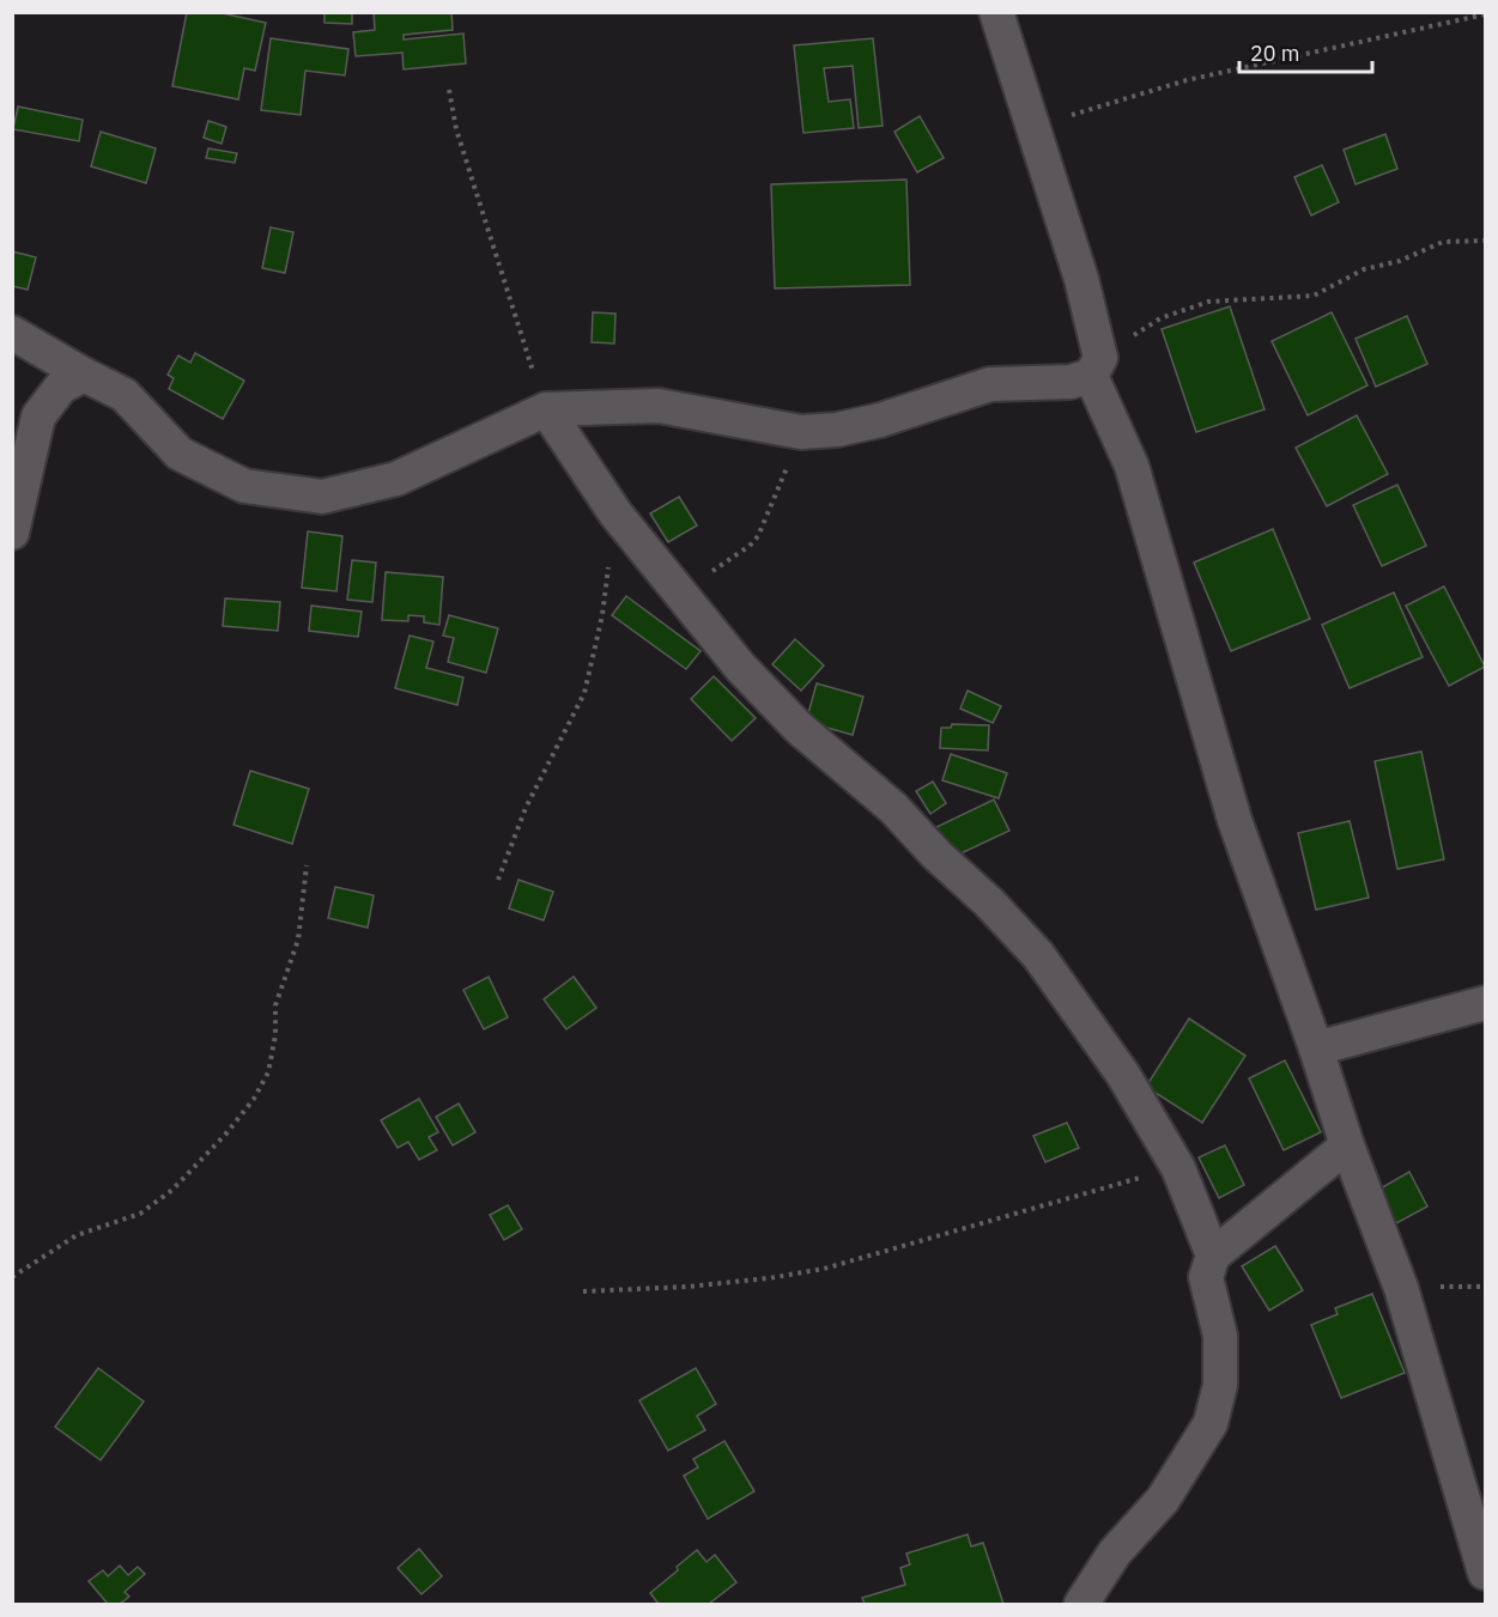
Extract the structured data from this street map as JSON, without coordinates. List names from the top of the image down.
{
  "scale_bar": "20 m"
}
